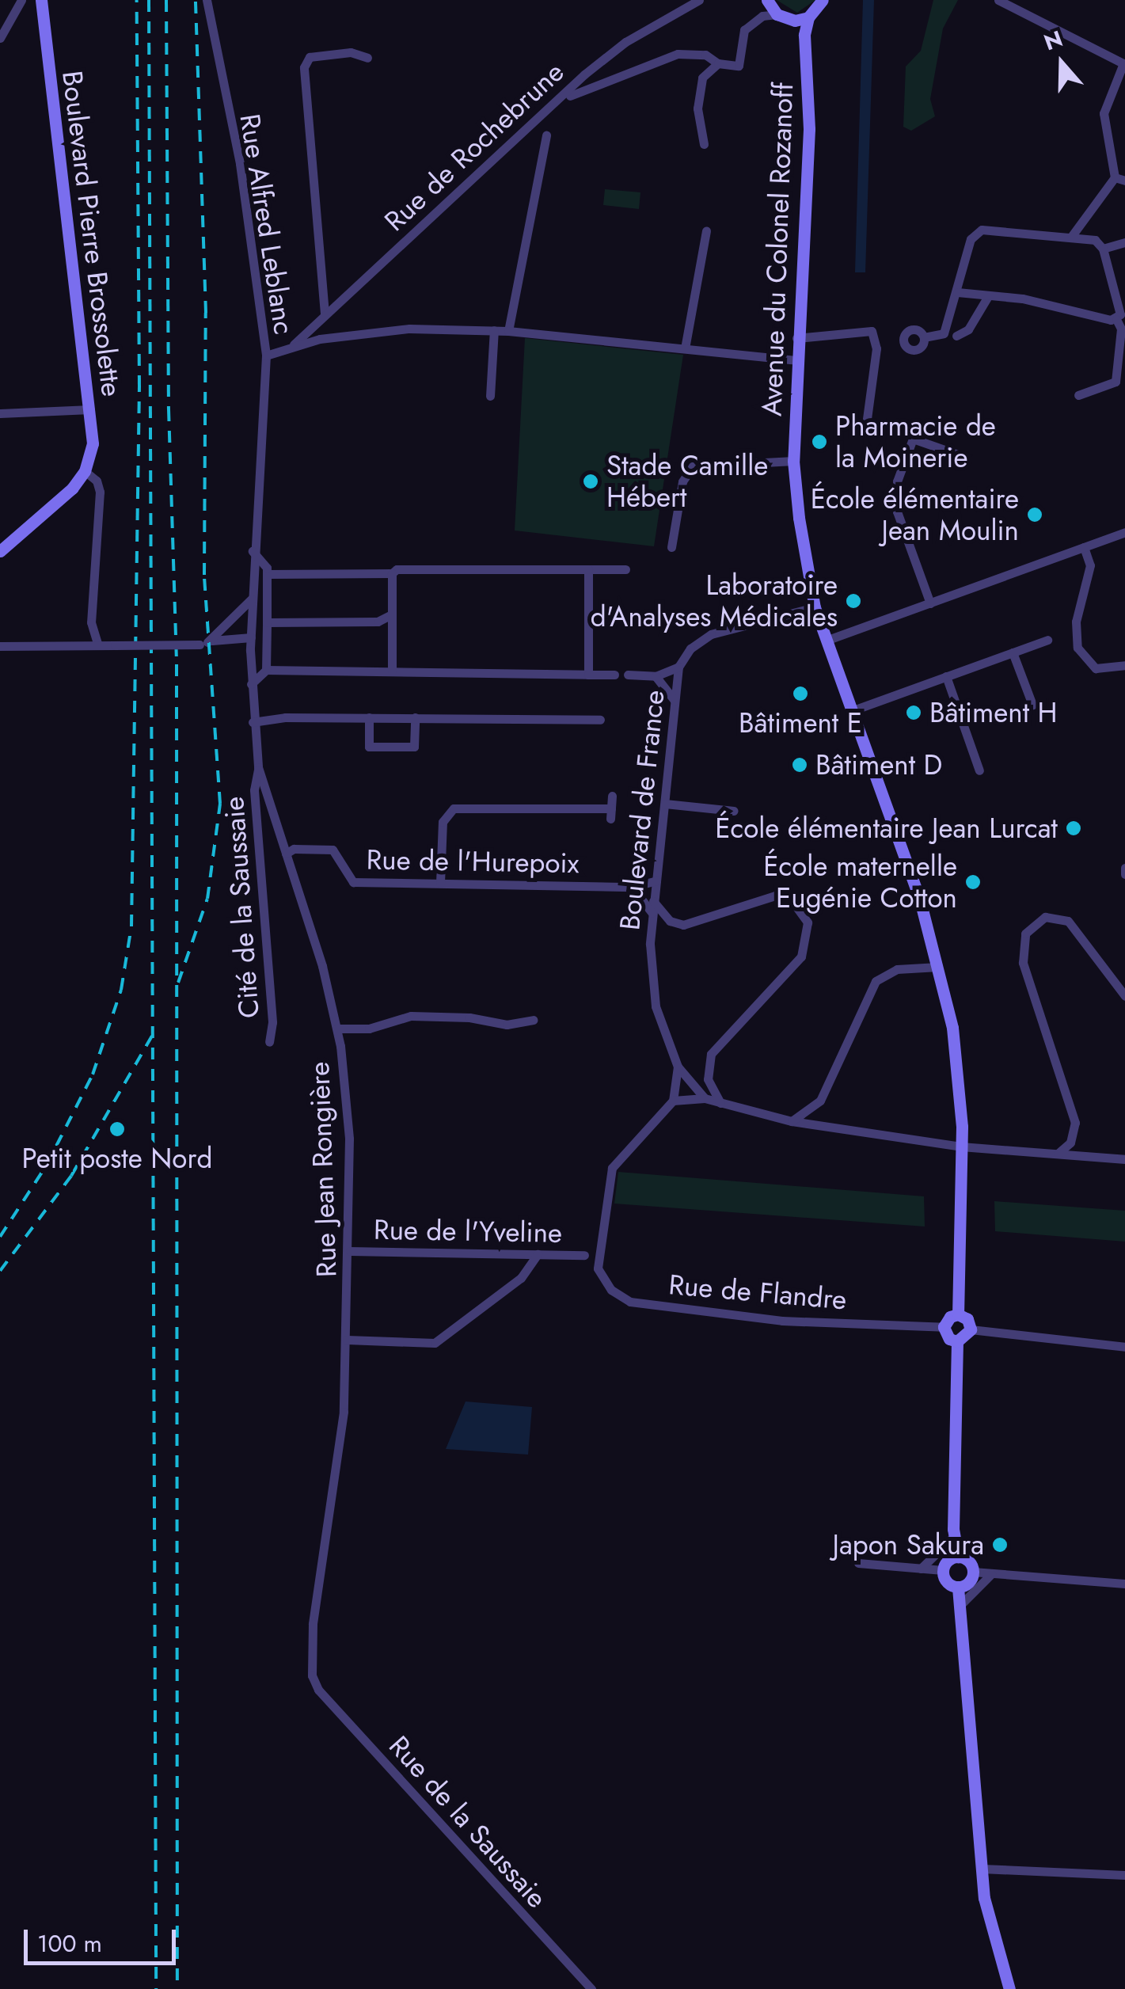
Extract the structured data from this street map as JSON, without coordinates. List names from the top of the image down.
{
  "streets": {
    "street": [
      "Rue de Rochebrune",
      "Rue Alfred Leblanc",
      "Boulevard Pierre Brossolette",
      "Avenue du Colonel Rozanoff",
      "Boulevard de France",
      "Rue de l'Hurepoix",
      "Cité de la Saussaie",
      "Rue Jean Rongière",
      "Rue de l'Yveline",
      "Rue de Flandre",
      "Rue de la Saussaie"
    ]
  },
  "crossings": [
    ["Rue Alfred Leblanc", "Rue Jean Rongière"],
    ["Avenue du Colonel Rozanoff", "Boulevard de France"],
    ["Avenue du Colonel Rozanoff", "Rue de Flandre"],
    ["Boulevard de France", "Rue de l'Hurepoix"],
    ["Rue de l'Hurepoix", "Rue Jean Rongière"],
    ["Cité de la Saussaie", "Rue Jean Rongière"],
    ["Rue Jean Rongière", "Rue de l'Yveline"],
    ["Rue Jean Rongière", "Rue de la Saussaie"]
  ],
  "places": [
    "Pharmacie de la Moinerie",
    "Stade Camille Hébert",
    "École élémentaire Jean Moulin",
    "Laboratoire d'Analyses Médicales",
    "Bâtiment E",
    "Bâtiment H",
    "Bâtiment D",
    "École élémentaire Jean Lurcat",
    "École maternelle Eugénie Cotton",
    "Petit poste Nord",
    "Japon Sakura"
  ],
  "scale_bar": "100 m",
  "north": "top"
}
